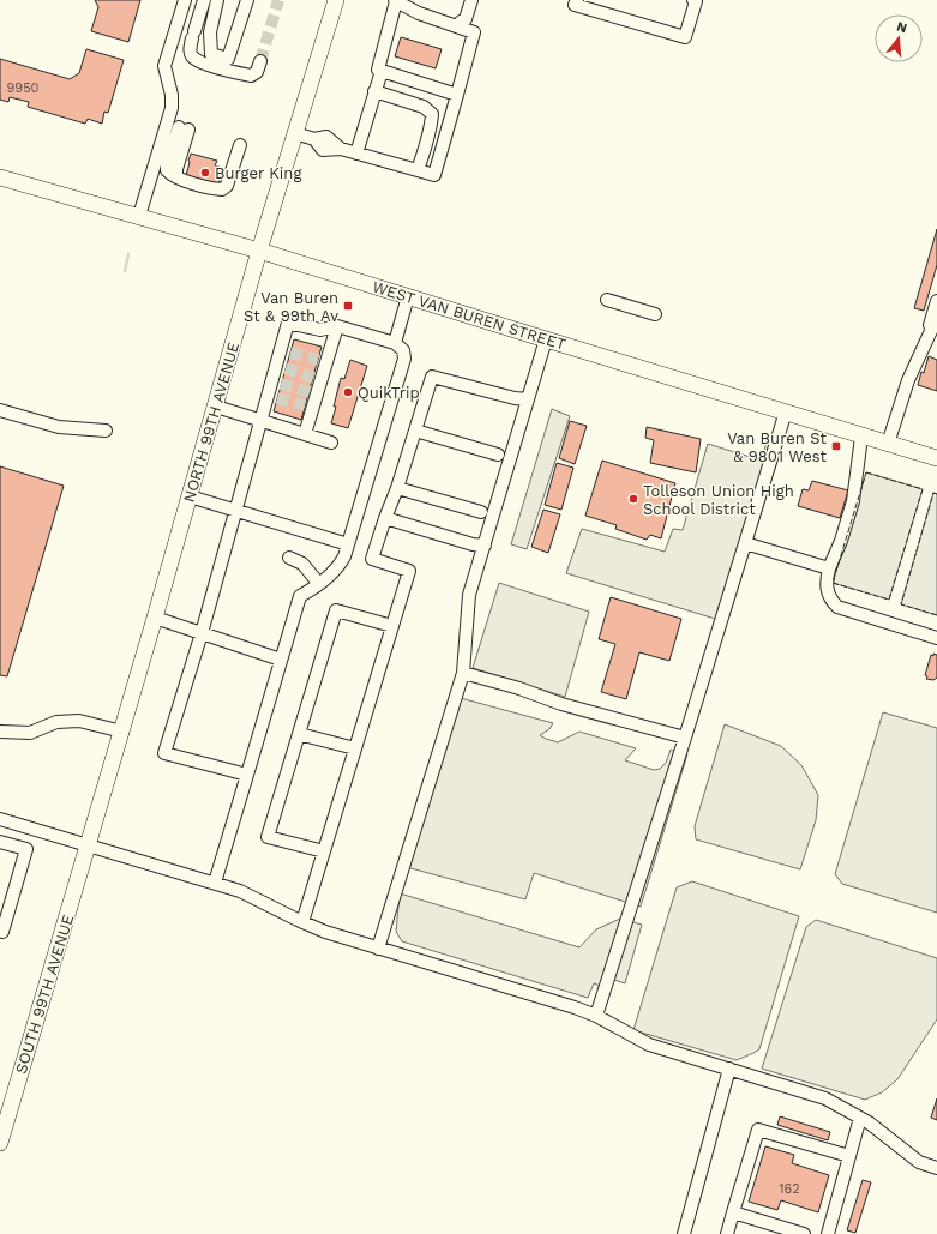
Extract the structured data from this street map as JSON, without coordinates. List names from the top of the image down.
{
  "streets": {
    "main road": ["WEST VAN BUREN STREET", "NORTH 99TH AVENUE", "SOUTH 99TH AVENUE"]
  },
  "crossings": [
    ["WEST VAN BUREN STREET", "NORTH 99TH AVENUE"],
    ["NORTH 99TH AVENUE", "SOUTH 99TH AVENUE"]
  ],
  "places": {
    "other": ["Burger King", "QuikTrip", "Tolleson Union High School District"],
    "transit": ["Van Buren St & 99th Av", "Van Buren St & 9801 West"]
  },
  "house_numbers": ["9950", "162"],
  "north": "top"
}
